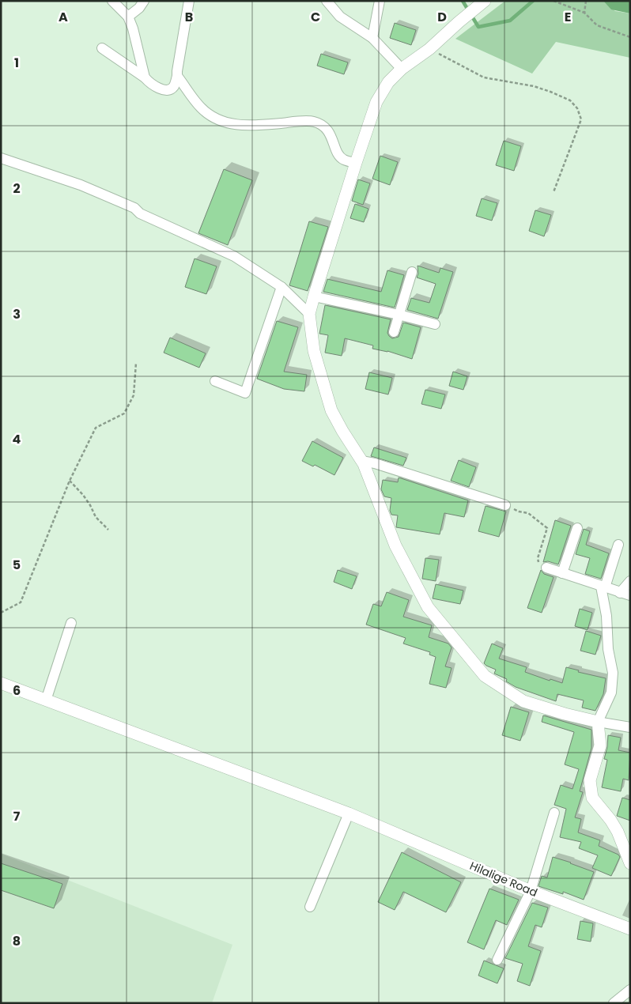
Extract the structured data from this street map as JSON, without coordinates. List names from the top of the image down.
{
  "streets": {
    "street": ["Hilalige Road"]
  },
  "grid": {
    "columns": [
      "A",
      "B",
      "C",
      "D",
      "E"
    ],
    "rows": [
      "1",
      "2",
      "3",
      "4",
      "5",
      "6",
      "7",
      "8"
    ]
  }
}
